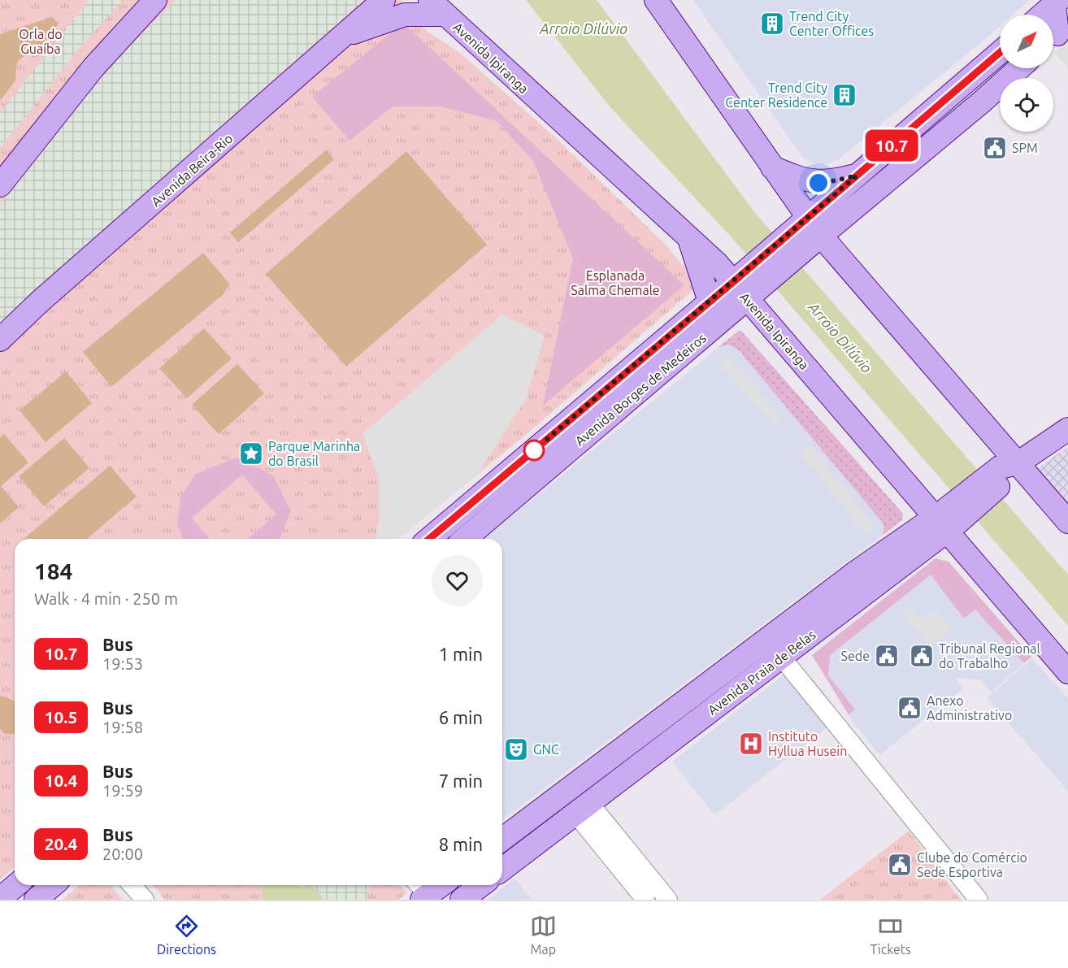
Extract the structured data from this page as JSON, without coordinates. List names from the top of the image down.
{
  "streets": {
    "main road": [
      "Avenida Ipiranga",
      "Avenida Beira-Rio",
      "Avenida Borges de Medeiros",
      "Avenida Praia de Belas"
    ]
  },
  "crossings": [
    ["Avenida Ipiranga", "Avenida Borges de Medeiros"],
    ["Avenida Ipiranga", "Avenida Praia de Belas"]
  ],
  "water": ["Arroio Dilúvio"],
  "parks": ["Orla do Guaíba", "Esplanada Salma Chemale"],
  "places": {
    "building": ["Trend City Center Offices", "Trend City Center Residence"],
    "public building": [
      "SPM",
      "Sede",
      "Tribunal Regional do Trabalho",
      "Anexo Administrativo",
      "Clube do Comércio Sede Esportiva"
    ],
    "place": ["Parque Marinha do Brasil"],
    "hospital": ["Instituto Hyllua Husein"],
    "theatre": ["GNC"]
  },
  "lines": ["bus line 10.7"],
  "north": "top right",
  "page": {
    "on_map": "10.7",
    "heading": ["184", "Walk · 4 min · 250 m"],
    "list": [
      {
        "mark": "10.7",
        "name": "Bus",
        "note": "19:53",
        "value": "1 min"
      },
      {
        "mark": "10.5",
        "name": "Bus",
        "note": "19:58",
        "value": "6 min"
      },
      {
        "mark": "10.4",
        "name": "Bus",
        "note": "19:59",
        "value": "7 min"
      },
      {
        "mark": "20.4",
        "name": "Bus",
        "note": "20:00",
        "value": "8 min"
      }
    ],
    "tabs": ["Directions", "Map", "Tickets"]
  }
}
